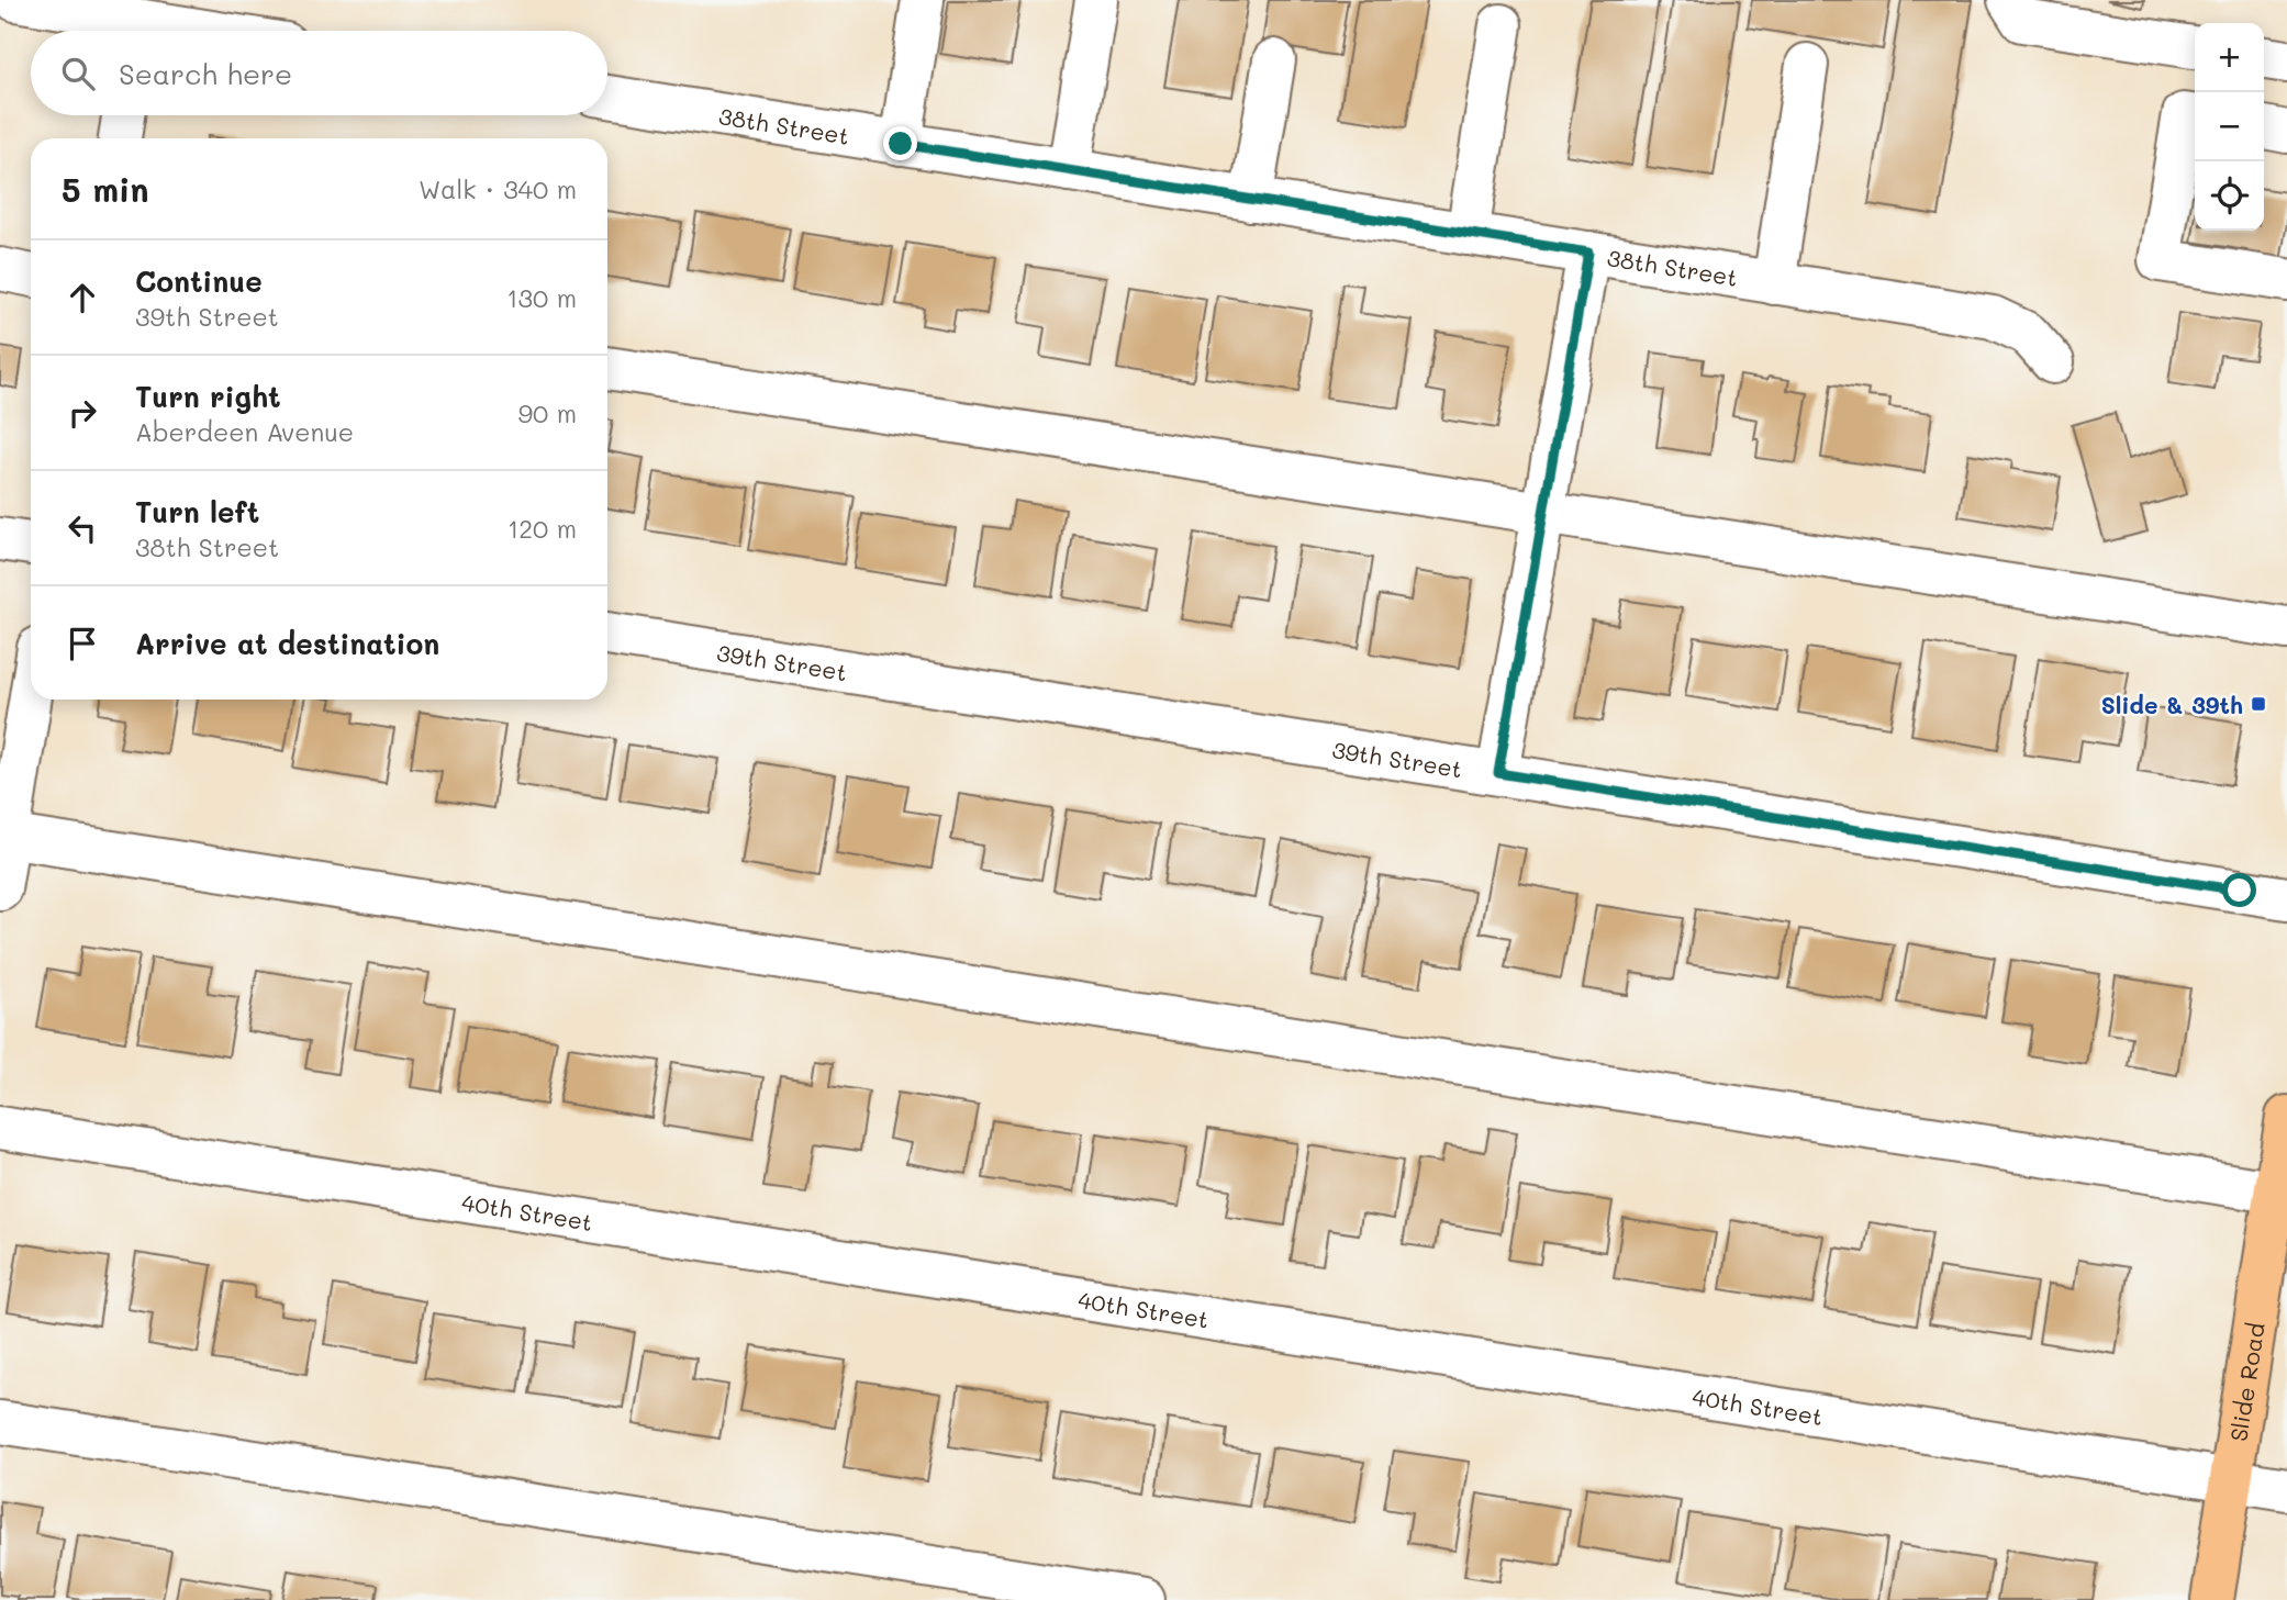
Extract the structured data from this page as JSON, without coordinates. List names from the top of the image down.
{
  "streets": {
    "main road": ["Slide Road"],
    "street": ["38th Street", "39th Street", "40th Street"]
  },
  "crossings": [
    ["40th Street", "Slide Road"]
  ],
  "places": {
    "transit": ["Slide & 39th"]
  },
  "page": {
    "map_buttons": ["+", "−"],
    "search": "Search here",
    "heading": ["5 min", "Walk · 340 m"],
    "list": [
      ["Continue", "39th Street", "130 m"],
      ["Turn right", "Aberdeen Avenue", "90 m"],
      ["Turn left", "38th Street", "120 m"],
      "Arrive at destination"
    ]
  }
}
